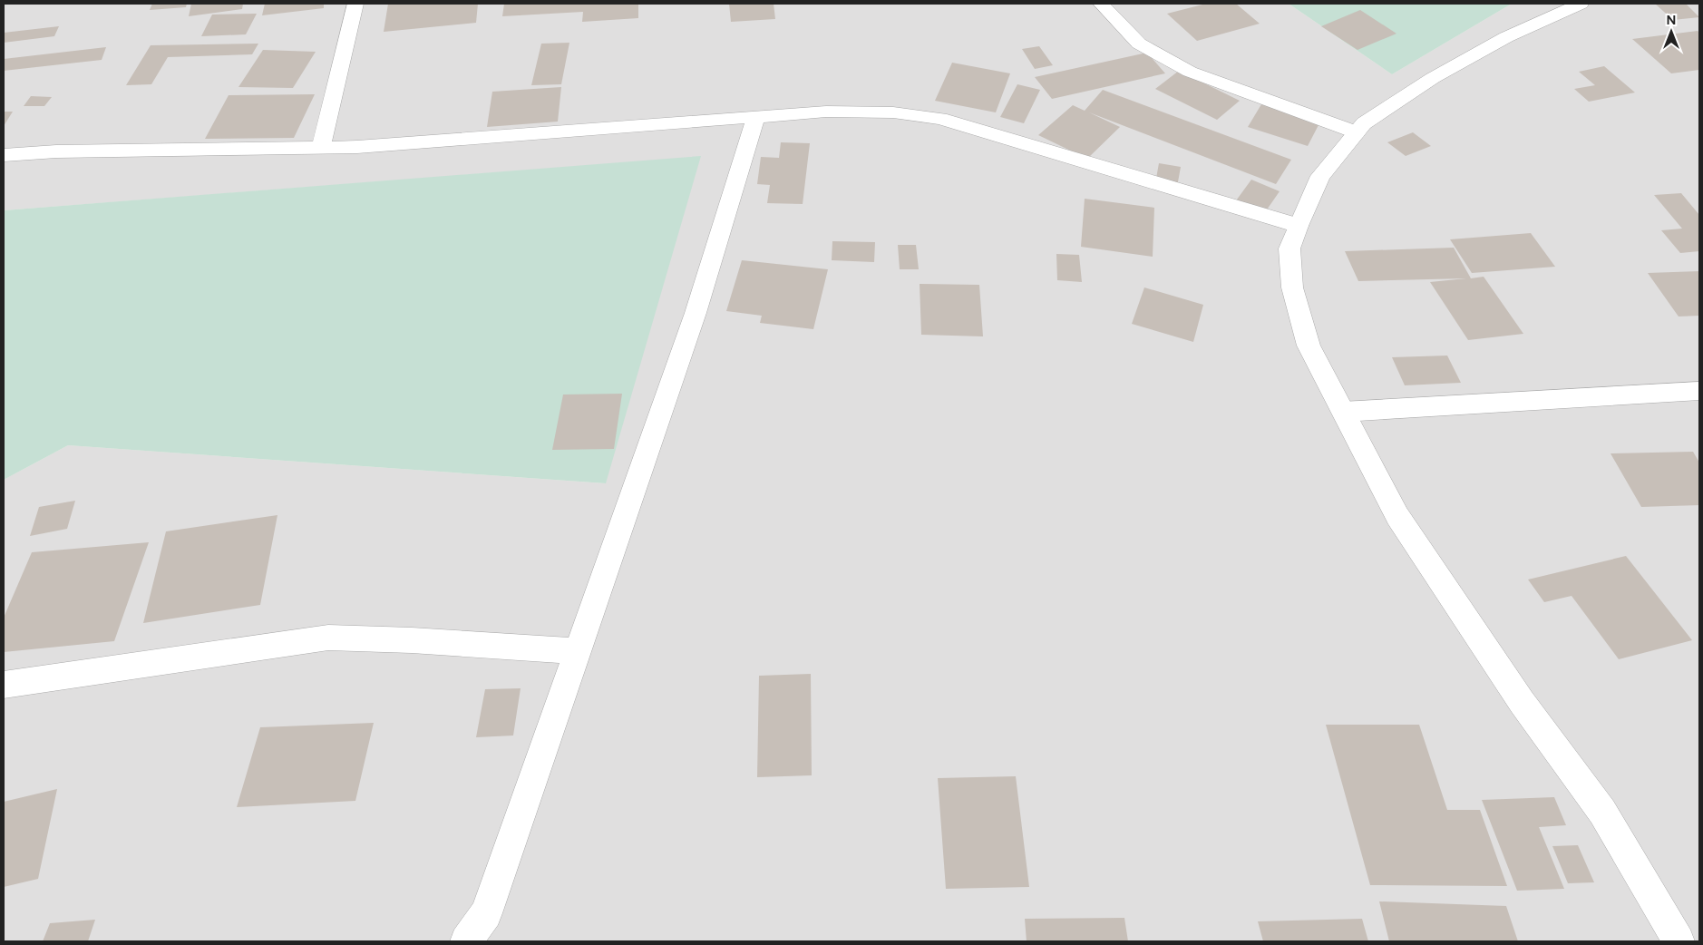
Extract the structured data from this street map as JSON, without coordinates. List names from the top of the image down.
{
  "north": "top"
}
